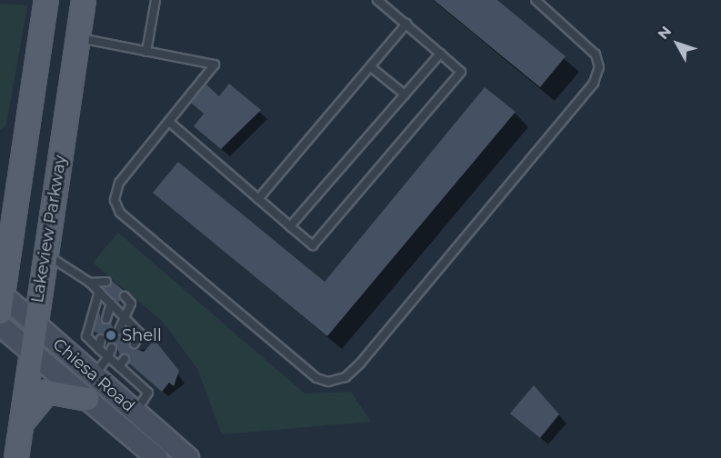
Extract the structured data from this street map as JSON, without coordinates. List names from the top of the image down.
{
  "streets": {
    "main road": ["Lakeview Parkway", "Chiesa Road"]
  },
  "crossings": [
    ["Lakeview Parkway", "Chiesa Road"]
  ],
  "places": ["Shell"],
  "north": "top left"
}
